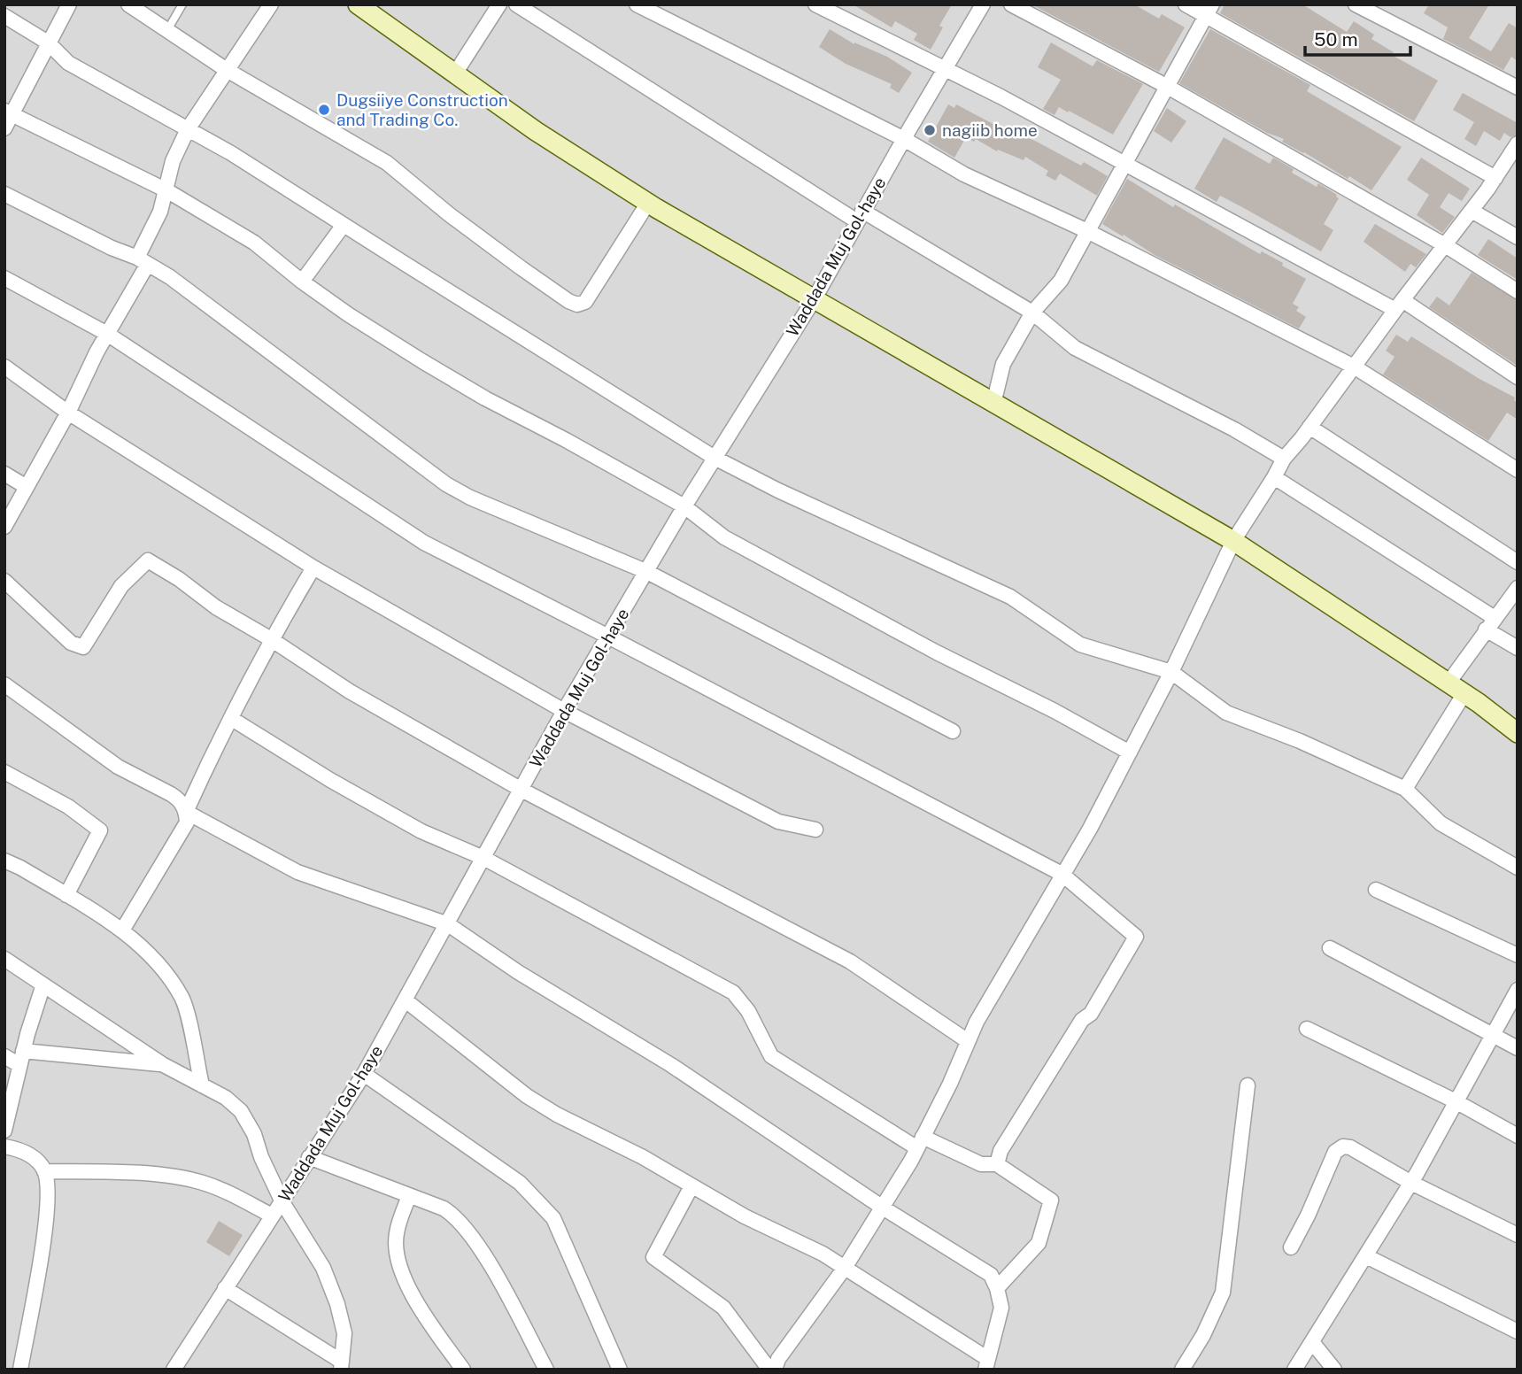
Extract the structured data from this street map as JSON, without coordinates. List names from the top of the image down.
{
  "streets": {
    "street": ["Waddada Muj Gol-haye"]
  },
  "places": ["Dugsiiye Construction and Trading Co.", "nagiib home"],
  "scale_bar": "50 m"
}
